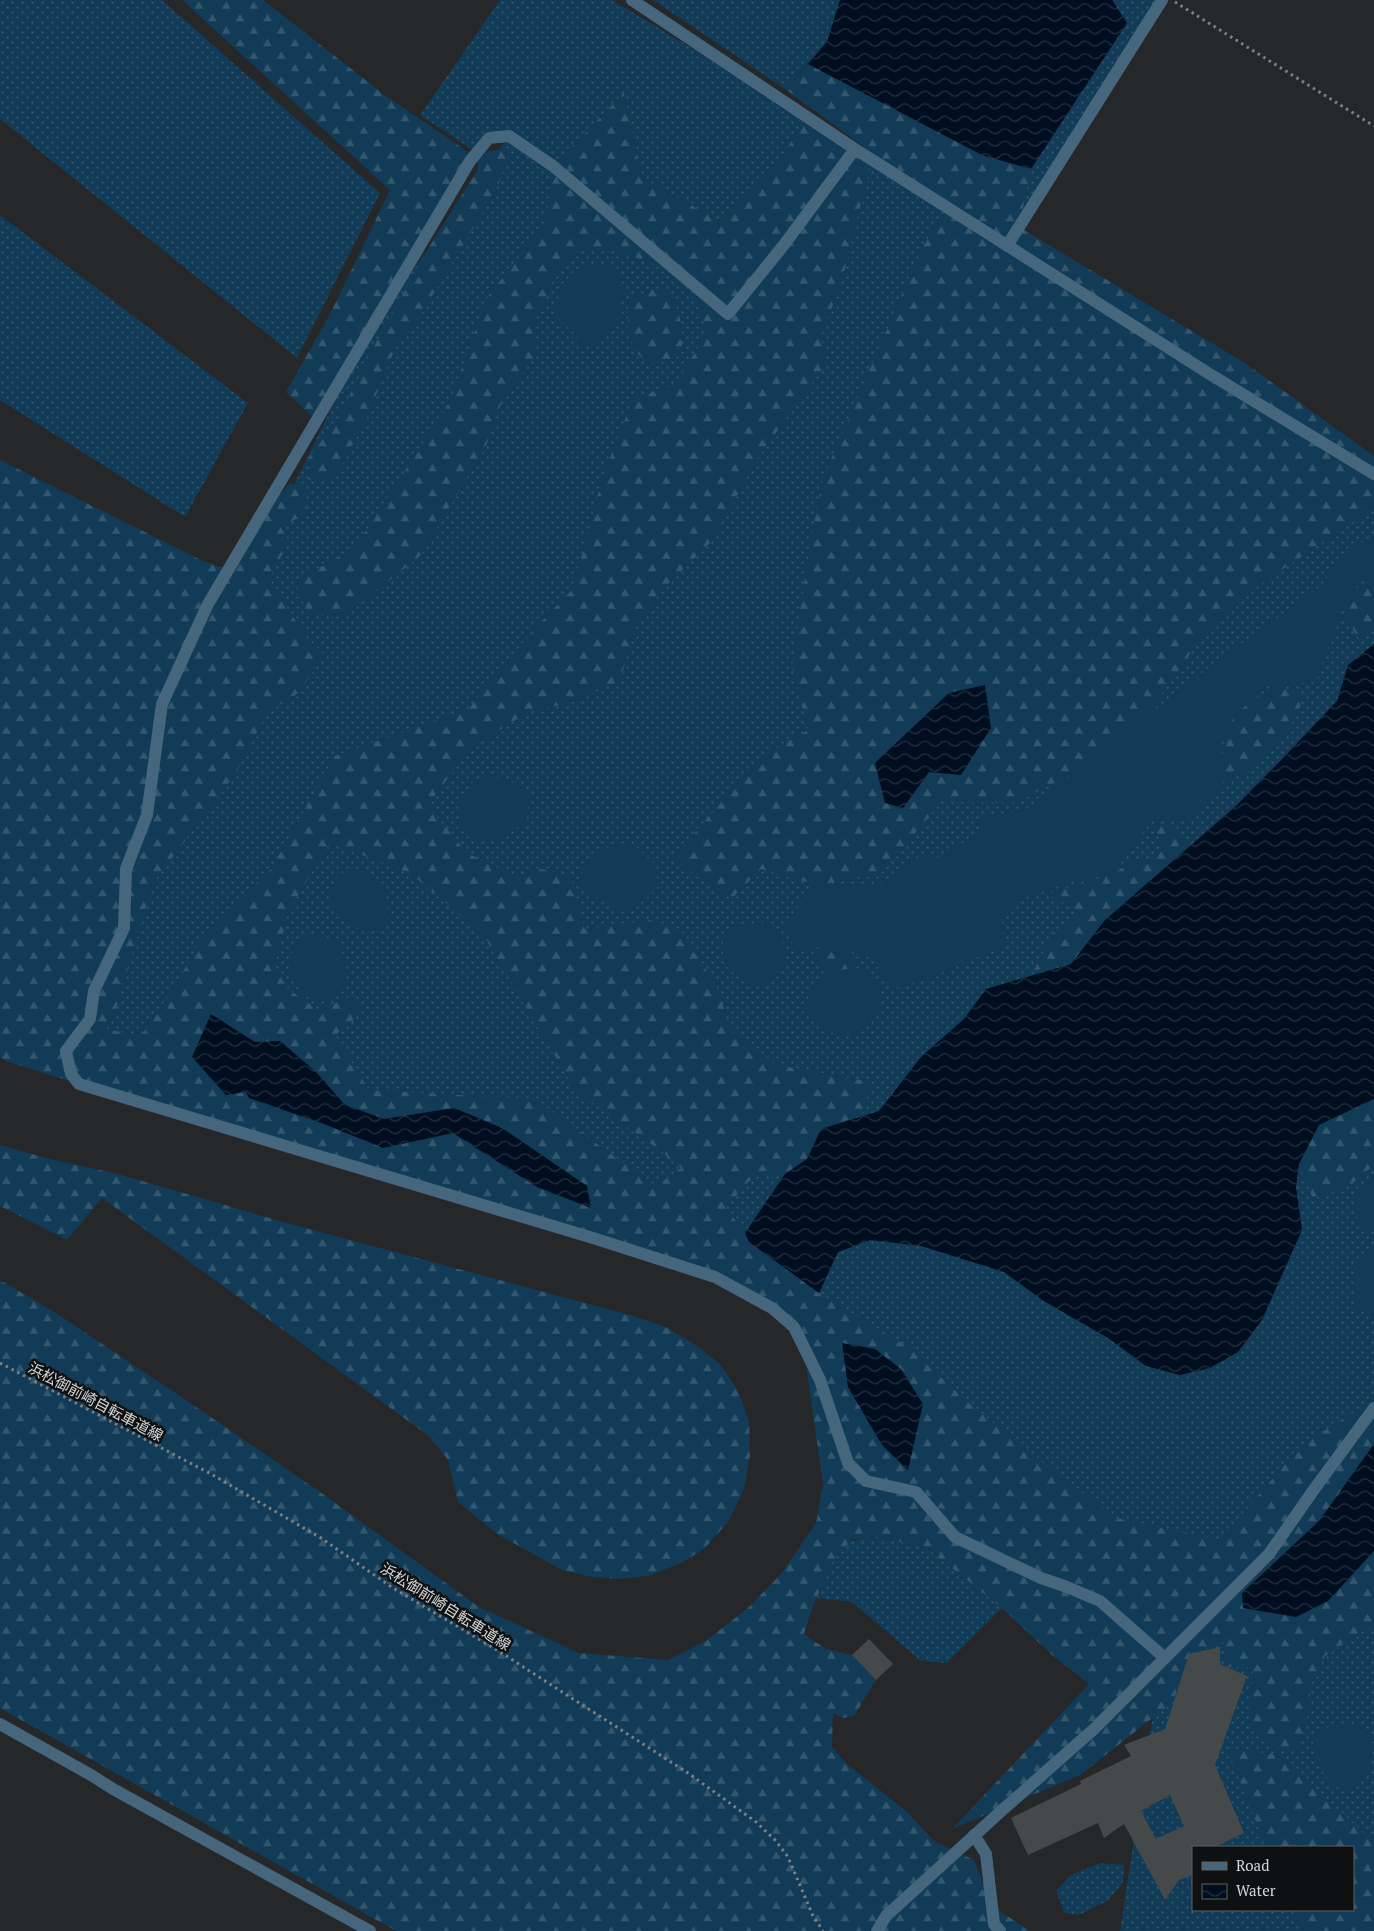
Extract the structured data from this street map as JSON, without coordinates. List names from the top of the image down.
{
  "streets": {
    "path": ["浜松御前崎自転車道線"]
  },
  "legend": ["Road", "Water"]
}
